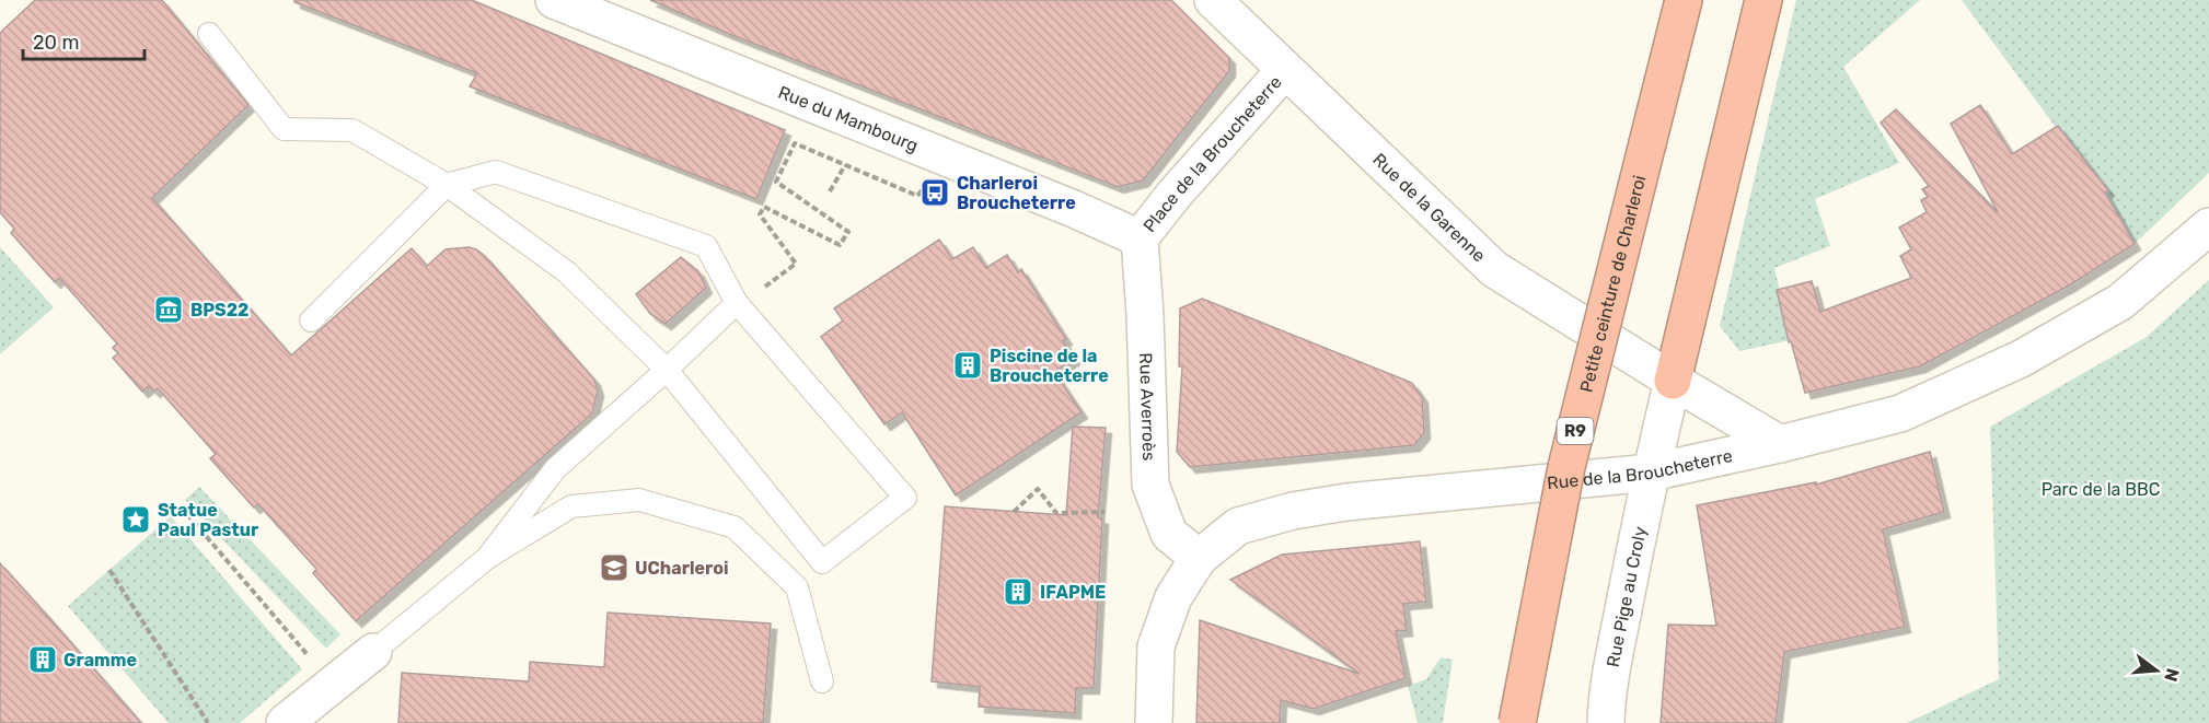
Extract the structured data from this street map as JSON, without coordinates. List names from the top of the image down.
{
  "streets": {
    "highway": ["Petite ceinture de Charleroi", "R9"],
    "street": [
      "Rue du Mambourg",
      "Place de la Broucheterre",
      "Rue de la Garenne",
      "Rue Averroès",
      "Rue de la Broucheterre",
      "Rue Pige au Croly"
    ]
  },
  "crossings": [
    ["Rue du Mambourg", "Place de la Broucheterre"],
    ["Rue du Mambourg", "Rue Averroès"],
    ["Place de la Broucheterre", "Rue de la Garenne"],
    ["Place de la Broucheterre", "Rue Averroès"],
    ["Rue de la Garenne", "Rue de la Broucheterre"],
    ["Rue de la Garenne", "Rue Pige au Croly"],
    ["Rue Averroès", "Rue de la Broucheterre"],
    ["Rue de la Broucheterre", "Rue Pige au Croly"]
  ],
  "parks": ["Parc de la BBC"],
  "places": {
    "bus stop": ["Charleroi Broucheterre"],
    "museum": ["BPS22"],
    "building": ["Piscine de la Broucheterre", "IFAPME", "Gramme"],
    "place": ["Statue Paul Pastur"],
    "school or university": ["UCharleroi"]
  },
  "scale_bar": "20 m",
  "north": "right"
}
